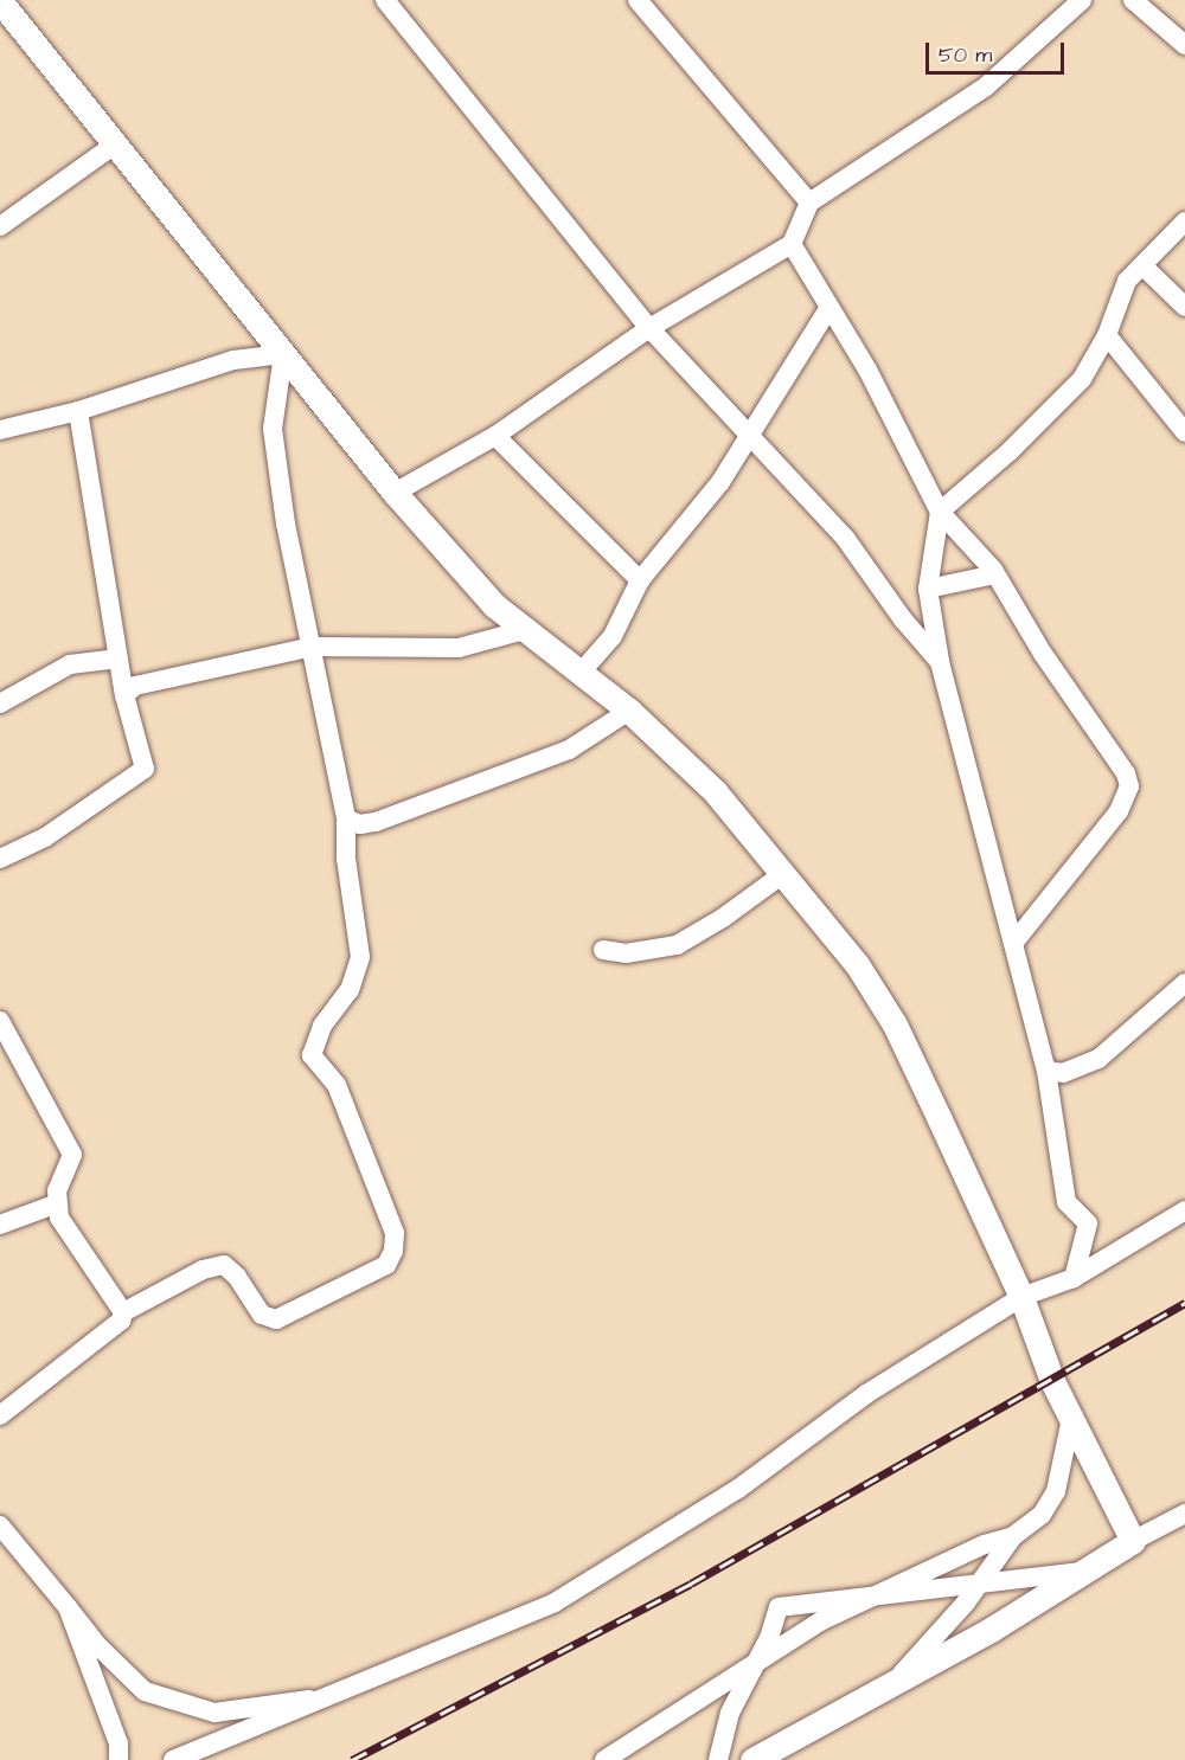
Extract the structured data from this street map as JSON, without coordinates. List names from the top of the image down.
{
  "scale_bar": "50 m"
}
